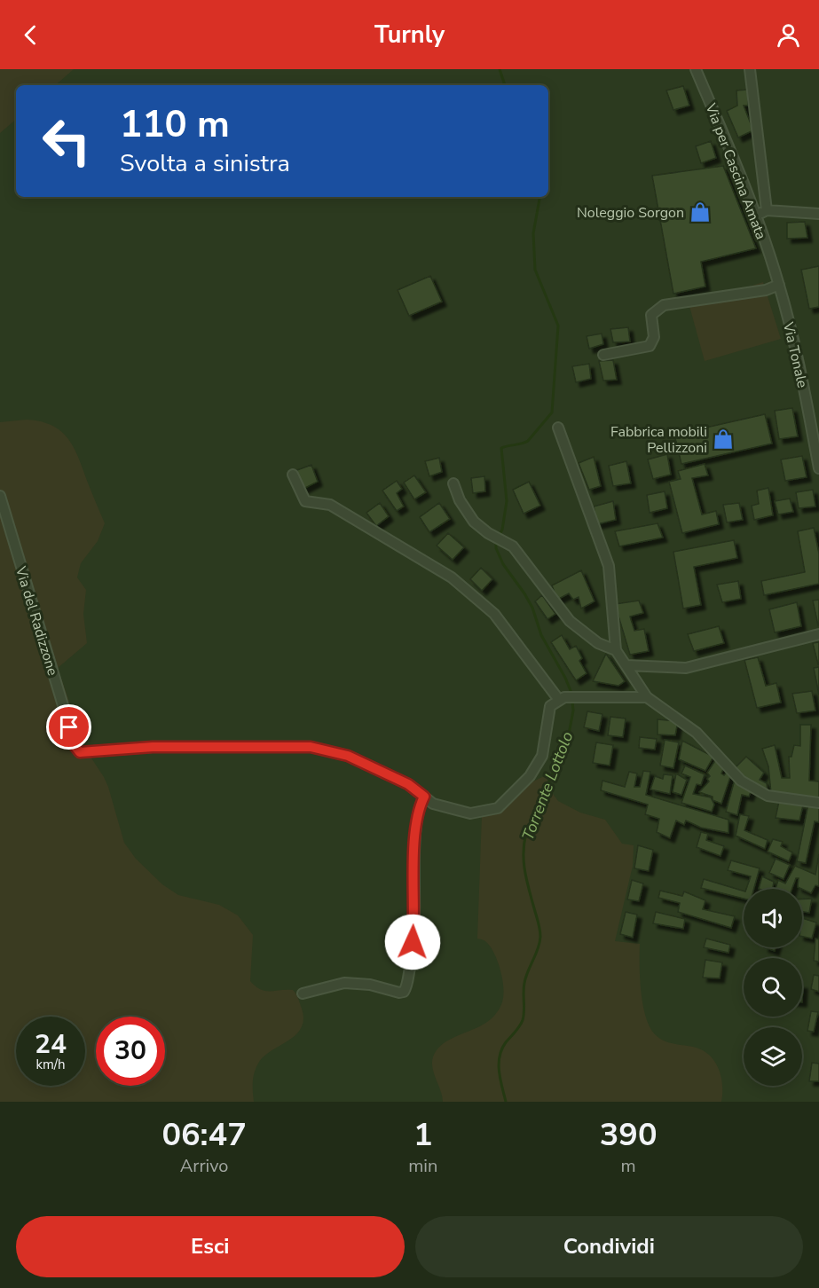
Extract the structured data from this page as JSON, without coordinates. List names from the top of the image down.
{
  "streets": {
    "street": ["Via per Cascina Amata", "Via Tonale", "Via del Radizzone"]
  },
  "crossings": [
    ["Via per Cascina Amata", "Via Tonale"]
  ],
  "water": ["Torrente Lottolo"],
  "places": {
    "shop": ["Noleggio Sorgon", "Fabbrica mobili Pellizzoni"]
  },
  "page": {
    "header": "Turnly",
    "turn": ["110 m", "Svolta a sinistra"],
    "speed": "24 km/h",
    "limit": "30",
    "eta": [
      "06:47",
      "Arrivo",
      "1",
      "min",
      "390",
      "m"
    ],
    "buttons": ["Esci", "Condividi"]
  }
}
